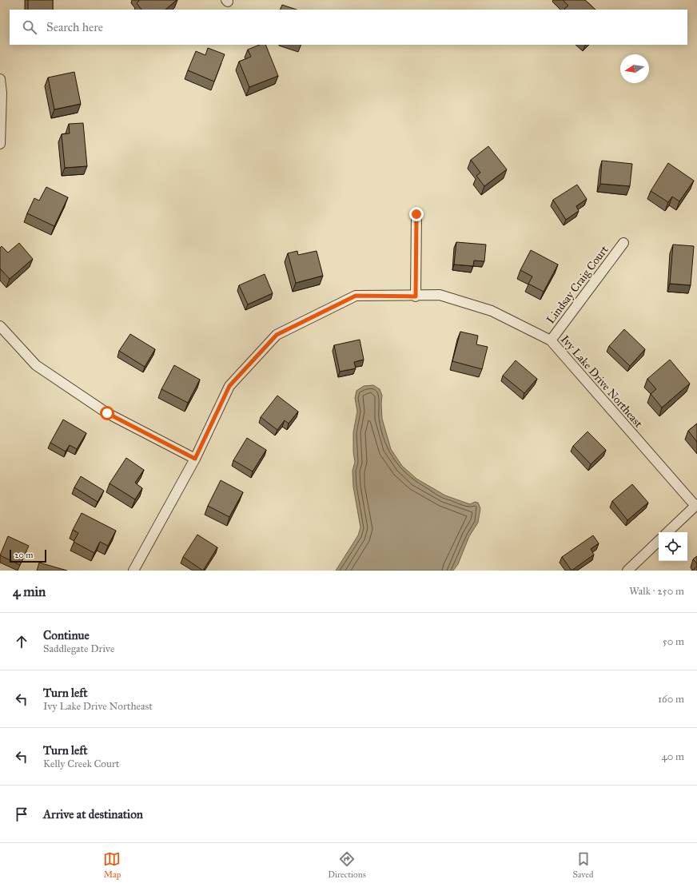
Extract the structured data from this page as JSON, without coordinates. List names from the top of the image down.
{
  "streets": {
    "street": ["Lindsay Craig Court", "Ivy Lake Drive Northeast"]
  },
  "crossings": [
    ["Lindsay Craig Court", "Ivy Lake Drive Northeast"]
  ],
  "scale_bar": "20 m",
  "north": "left",
  "page": {
    "search": "Search here",
    "scale": "20 m",
    "heading": ["4 min", "Walk · 250 m"],
    "list": [
      ["Continue", "Saddlegate Drive", "50 m"],
      ["Turn left", "Ivy Lake Drive Northeast", "160 m"],
      ["Turn left", "Kelly Creek Court", "40 m"],
      "Arrive at destination"
    ],
    "nav": ["Map", "Directions", "Saved"]
  }
}
